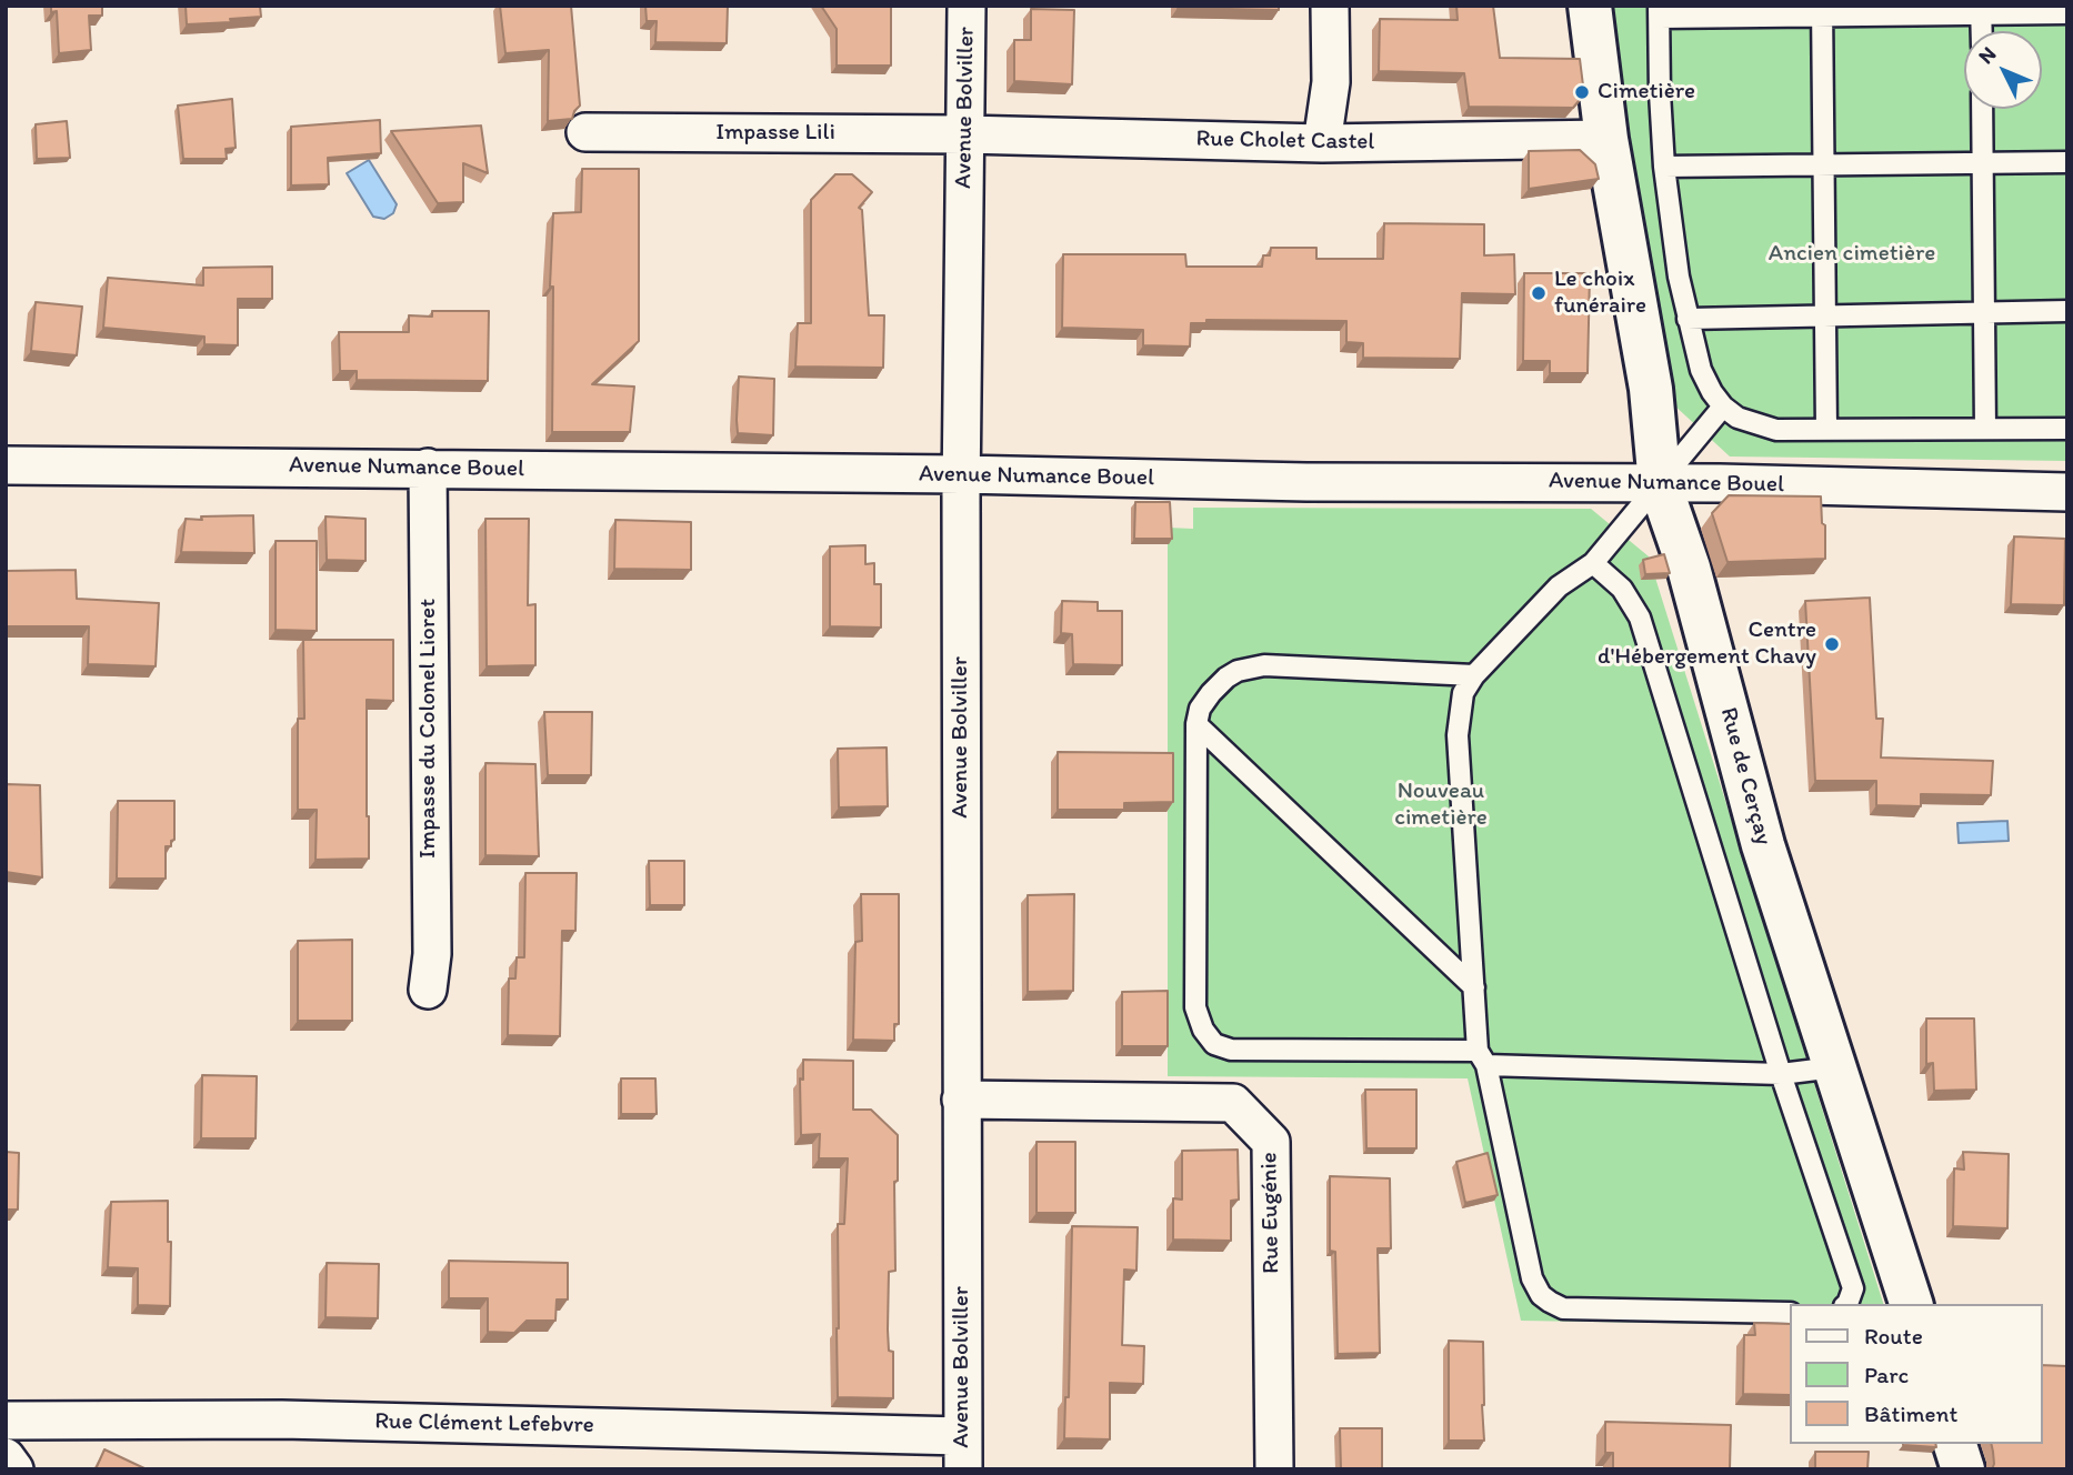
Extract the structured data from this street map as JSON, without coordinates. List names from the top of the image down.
{
  "streets": {
    "street": [
      "Avenue Bolviller",
      "Impasse Lili",
      "Rue Cholet Castel",
      "Avenue Numance Bouel",
      "Impasse du Colonel Lioret",
      "Rue de Cerçay",
      "Rue Eugénie",
      "Rue Clément Lefebvre"
    ]
  },
  "crossings": [
    ["Avenue Bolviller", "Impasse Lili"],
    ["Avenue Bolviller", "Rue Cholet Castel"],
    ["Avenue Bolviller", "Avenue Numance Bouel"],
    ["Avenue Bolviller", "Rue Eugénie"],
    ["Avenue Bolviller", "Rue Clément Lefebvre"],
    ["Impasse Lili", "Rue Cholet Castel"],
    ["Rue Cholet Castel", "Rue de Cerçay"],
    ["Avenue Numance Bouel", "Impasse du Colonel Lioret"],
    ["Avenue Numance Bouel", "Rue de Cerçay"]
  ],
  "parks": ["Ancien cimetière", "Nouveau cimetière"],
  "places": ["Cimetière", "Le choix funéraire", "Centre d'Hébergement Chavy"],
  "legend": ["Route", "Parc", "Bâtiment"],
  "north": "top left"
}
